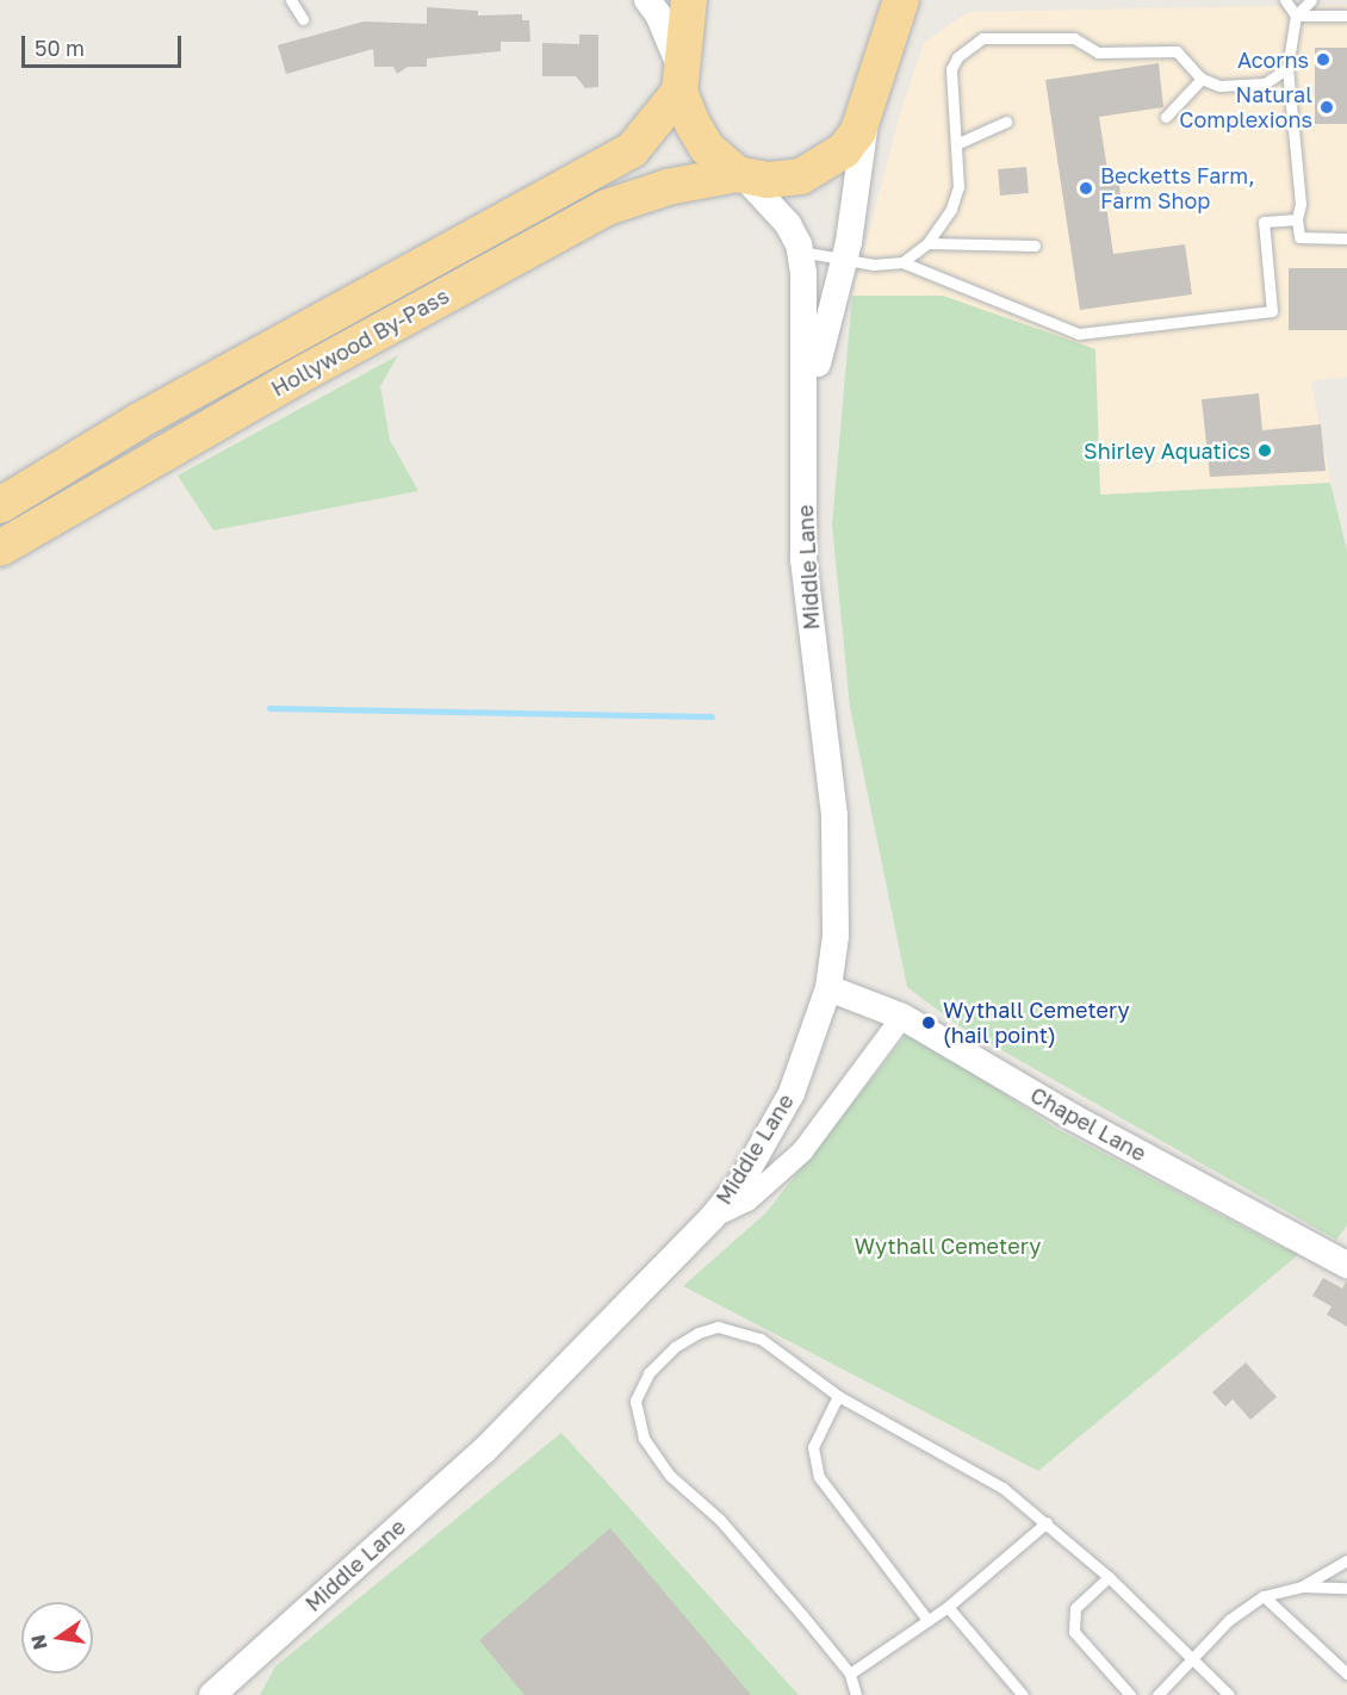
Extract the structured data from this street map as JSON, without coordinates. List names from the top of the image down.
{
  "streets": {
    "highway": ["Hollywood By-Pass"],
    "street": ["Middle Lane", "Chapel Lane"]
  },
  "crossings": [
    ["Hollywood By-Pass", "Middle Lane"],
    ["Middle Lane", "Chapel Lane"]
  ],
  "parks": ["Wythall Cemetery"],
  "places": [
    "Acorns",
    "Natural Complexions",
    "Becketts Farm, Farm Shop",
    "Shirley Aquatics",
    "Wythall Cemetery (hail point)"
  ],
  "scale_bar": "50 m",
  "north": "left"
}
